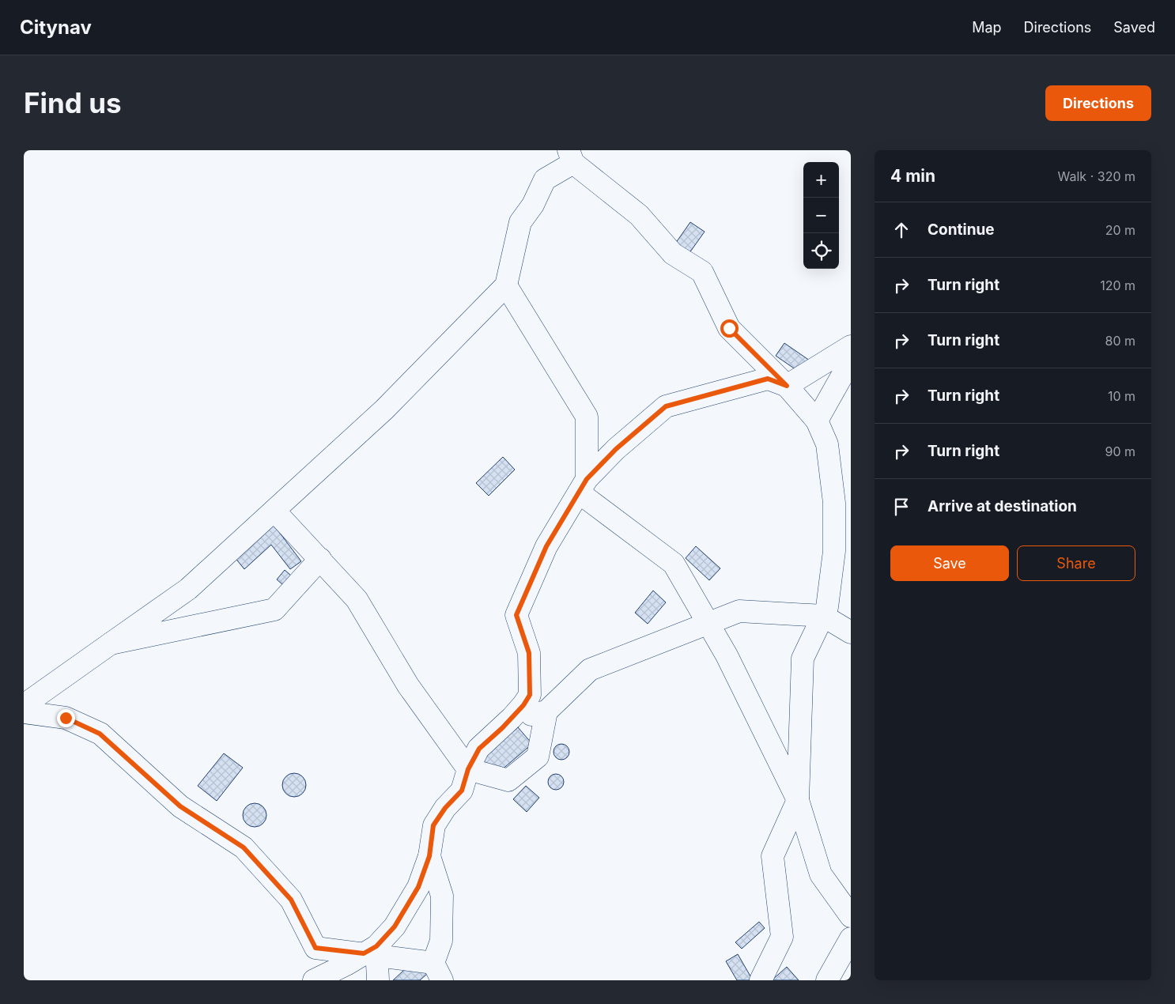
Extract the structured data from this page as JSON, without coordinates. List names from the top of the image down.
{
  "page": {
    "header": "Citynav",
    "nav": ["Map", "Directions", "Saved"],
    "buttons": [
      "Directions",
      ["Save", "Share"]
    ],
    "title": "Find us",
    "heading": ["4 min", "Walk · 320 m"],
    "map_buttons": ["+", "−"],
    "list": [
      ["Continue", "20 m"],
      ["Turn right", "120 m"],
      ["Turn right", "80 m"],
      ["Turn right", "10 m"],
      ["Turn right", "90 m"],
      "Arrive at destination"
    ]
  }
}
